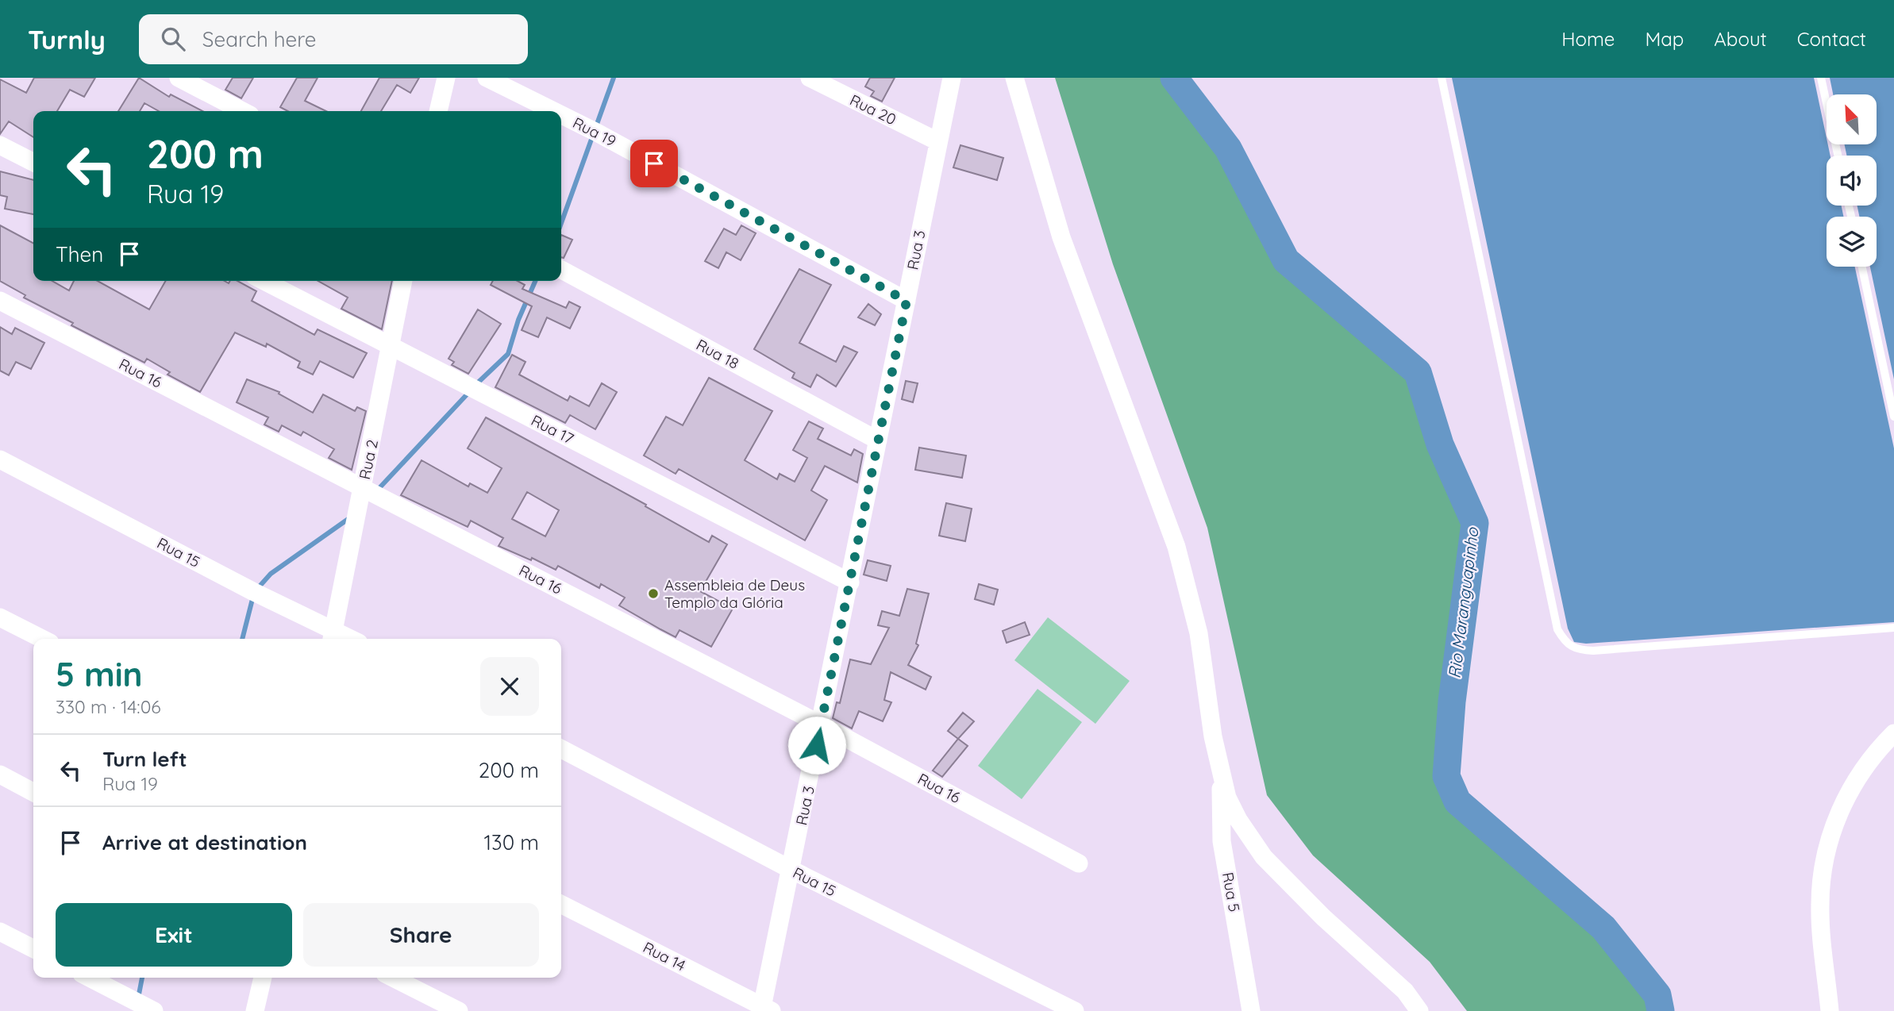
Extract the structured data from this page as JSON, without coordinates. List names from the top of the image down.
{
  "streets": {
    "street": [
      "Rua 20",
      "Rua 19",
      "Rua 3",
      "Rua 18",
      "Rua 16",
      "Rua 17",
      "Rua 2",
      "Rua 15",
      "Rua 5",
      "Rua 14"
    ]
  },
  "crossings": [
    ["Rua 20", "Rua 3"],
    ["Rua 19", "Rua 3"],
    ["Rua 3", "Rua 18"],
    ["Rua 3", "Rua 16"],
    ["Rua 3", "Rua 17"],
    ["Rua 3", "Rua 15"],
    ["Rua 3", "Rua 14"],
    ["Rua 16", "Rua 2"],
    ["Rua 17", "Rua 2"],
    ["Rua 2", "Rua 15"]
  ],
  "water": ["Rio Maranguapinho"],
  "places": ["Assembleia de Deus Templo da Glória"],
  "north": "top left",
  "page": {
    "header": "Turnly",
    "search": "Search here",
    "nav": [
      "Home",
      "Map",
      "About",
      "Contact"
    ],
    "turn": ["200 m", "Rua 19"],
    "then": "Then",
    "heading": ["5 min", "330 m · 14:06"],
    "list": [
      {
        "name": "Turn left",
        "note": "Rua 19",
        "value": "200 m"
      },
      {
        "name": "Arrive at destination",
        "value": "130 m"
      }
    ],
    "buttons": ["Exit", "Share"]
  }
}
